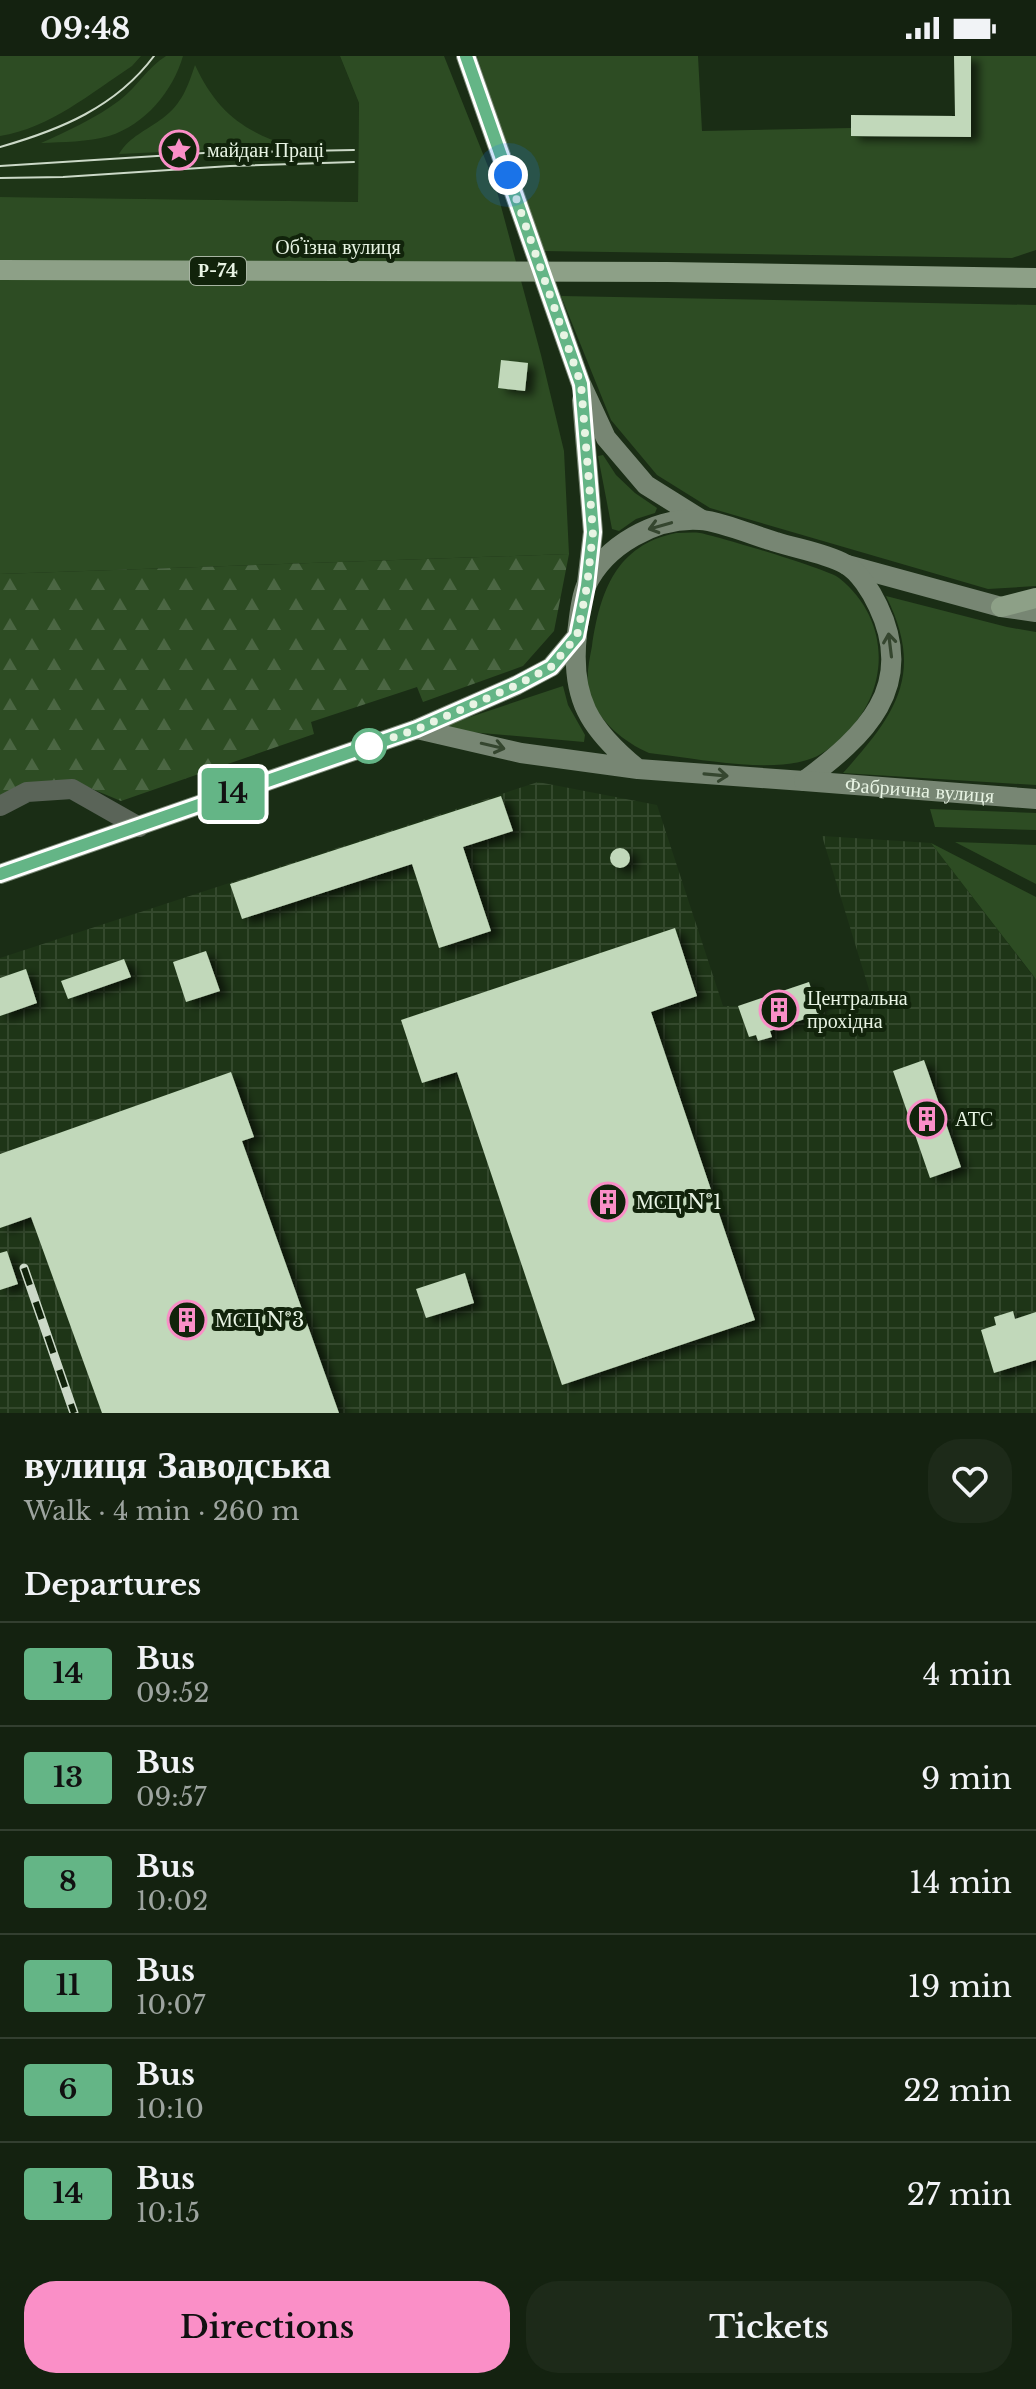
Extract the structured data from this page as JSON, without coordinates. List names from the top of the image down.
{
  "streets": {
    "main road": ["Обʼїзна вулиця", "Р-74", "Фабрична вулиця"]
  },
  "one_way": ["Фабрична вулиця"],
  "places": {
    "place": ["майдан Праці"],
    "building": [
      "Центральна прохідна",
      "АТС",
      "МСЦ №1",
      "МСЦ №3"
    ]
  },
  "lines": ["bus line 14"],
  "page": {
    "status": "09:48",
    "on_map": "14",
    "heading": [
      ["вулиця Заводська", "Walk · 4 min · 260 m"],
      "Departures"
    ],
    "list": [
      {
        "mark": "14",
        "name": "Bus",
        "note": "09:52",
        "value": "4 min"
      },
      {
        "mark": "13",
        "name": "Bus",
        "note": "09:57",
        "value": "9 min"
      },
      {
        "mark": "8",
        "name": "Bus",
        "note": "10:02",
        "value": "14 min"
      },
      {
        "mark": "11",
        "name": "Bus",
        "note": "10:07",
        "value": "19 min"
      },
      {
        "mark": "6",
        "name": "Bus",
        "note": "10:10",
        "value": "22 min"
      },
      {
        "mark": "14",
        "name": "Bus",
        "note": "10:15",
        "value": "27 min"
      }
    ],
    "buttons": ["Directions", "Tickets"]
  }
}
